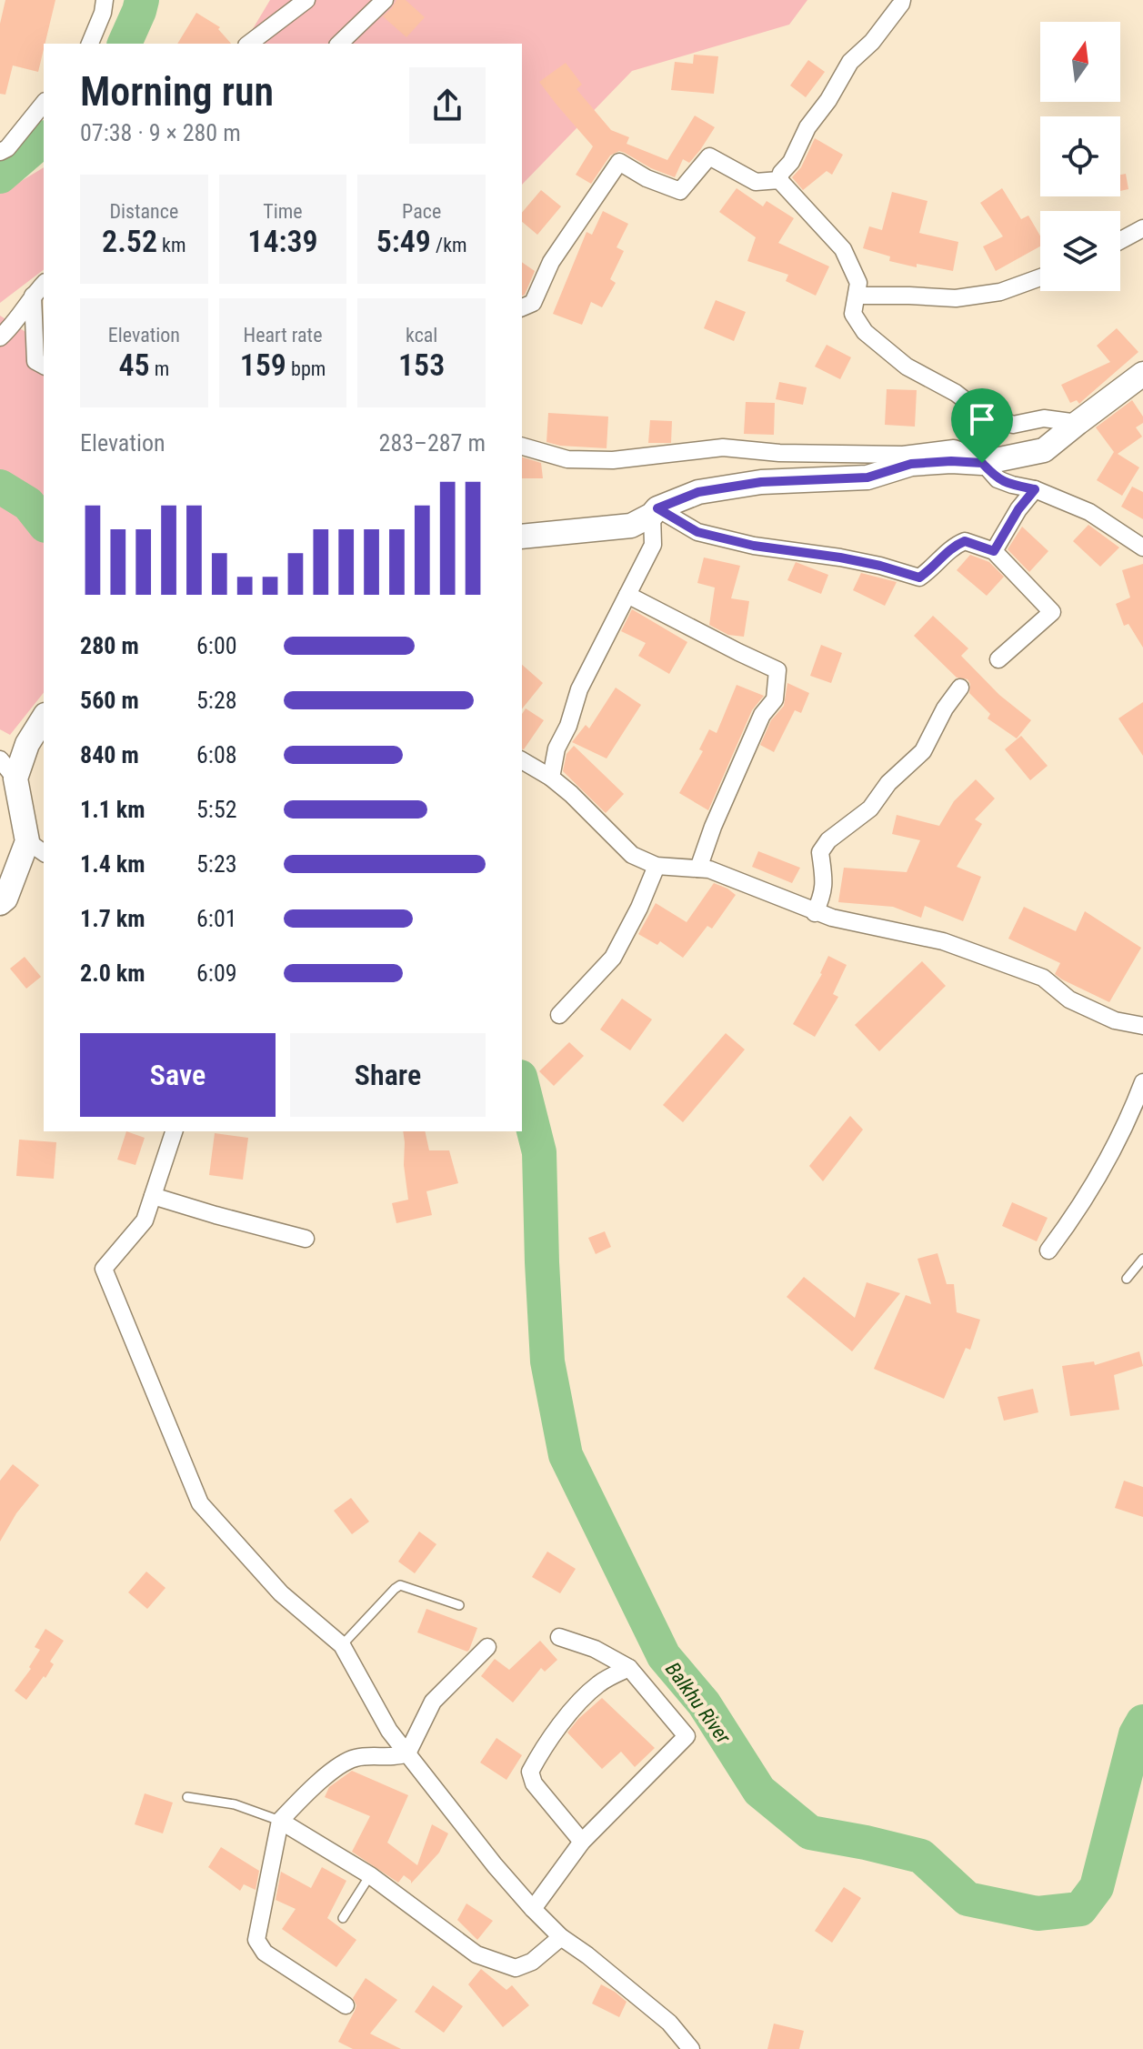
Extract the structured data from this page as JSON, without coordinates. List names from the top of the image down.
{
  "water": ["Balkhu River"],
  "north": "top",
  "page": {
    "heading": ["Morning run", "07:38 · 9 × 280 m"],
    "stats": [
      ["Distance", "2.52 km"],
      ["Time", "14:39"],
      ["Pace", "5:49 /km"],
      ["Elevation", "45 m"],
      ["Heart rate", "159 bpm"],
      ["kcal", "153"]
    ],
    "chart": ["Elevation", "283–287 m"],
    "list": [
      {
        "name": "280 m",
        "note": "6:00"
      },
      {
        "name": "560 m",
        "note": "5:28"
      },
      {
        "name": "840 m",
        "note": "6:08"
      },
      {
        "name": "1.1 km",
        "note": "5:52"
      },
      {
        "name": "1.4 km",
        "note": "5:23"
      },
      {
        "name": "1.7 km",
        "note": "6:01"
      },
      {
        "name": "2.0 km",
        "note": "6:09"
      }
    ],
    "buttons": ["Save", "Share"]
  }
}
